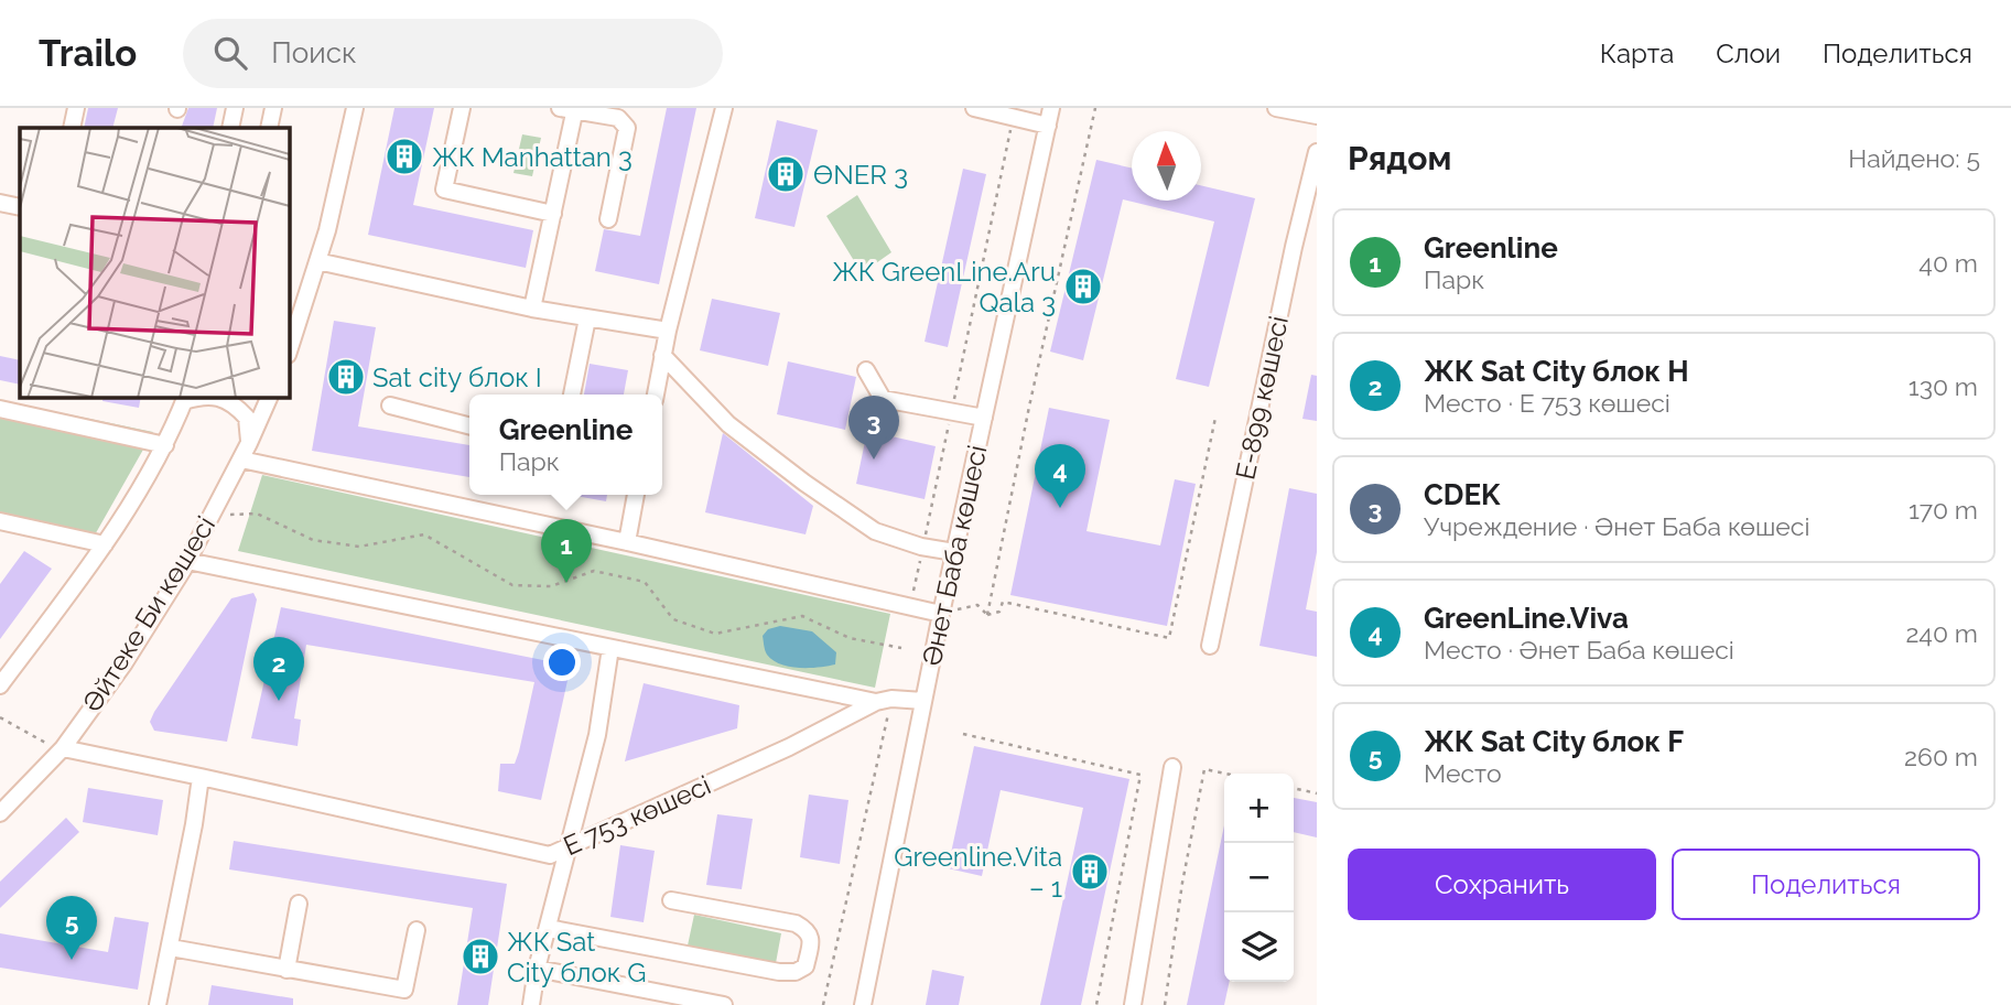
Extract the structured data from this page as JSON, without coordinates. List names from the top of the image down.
{
  "streets": {
    "street": [
      "Е-899 көшесі",
      "Әнет Баба көшесі",
      "Әйтеке Би көшесі",
      "Е 753 көшесі"
    ]
  },
  "crossings": [
    ["Әйтеке Би көшесі", "Е 753 көшесі"]
  ],
  "places": {
    "building": [
      "ЖК Manhattan 3",
      "ӨNER 3",
      "ЖК GreenLine.Aru Qala 3",
      "Sat city блок I",
      "Greenline.Vita – 1",
      "ЖК Sat City блок G"
    ]
  },
  "north": "top",
  "page": {
    "header": "Trailo",
    "search": "Поиск",
    "nav": ["Карта", "Слои", "Поделиться"],
    "heading": ["Рядом", "Найдено: 5"],
    "list": [
      {
        "mark": "1",
        "name": "Greenline",
        "note": "Парк",
        "value": "40 m"
      },
      {
        "mark": "2",
        "name": "ЖК Sat City блок H",
        "note": "Место · Е 753 көшесі",
        "value": "130 m"
      },
      {
        "mark": "3",
        "name": "CDEK",
        "note": "Учреждение · Әнет Баба көшесі",
        "value": "170 m"
      },
      {
        "mark": "4",
        "name": "GreenLine.Viva",
        "note": "Место · Әнет Баба көшесі",
        "value": "240 m"
      },
      {
        "mark": "5",
        "name": "ЖК Sat City блок F",
        "note": "Место",
        "value": "260 m"
      }
    ],
    "popup": ["Greenline", "Парк"],
    "pins": [
      "3",
      "4",
      "1",
      "2",
      "5"
    ],
    "map_buttons": ["+", "−"],
    "buttons": ["Сохранить", "Поделиться"]
  }
}
